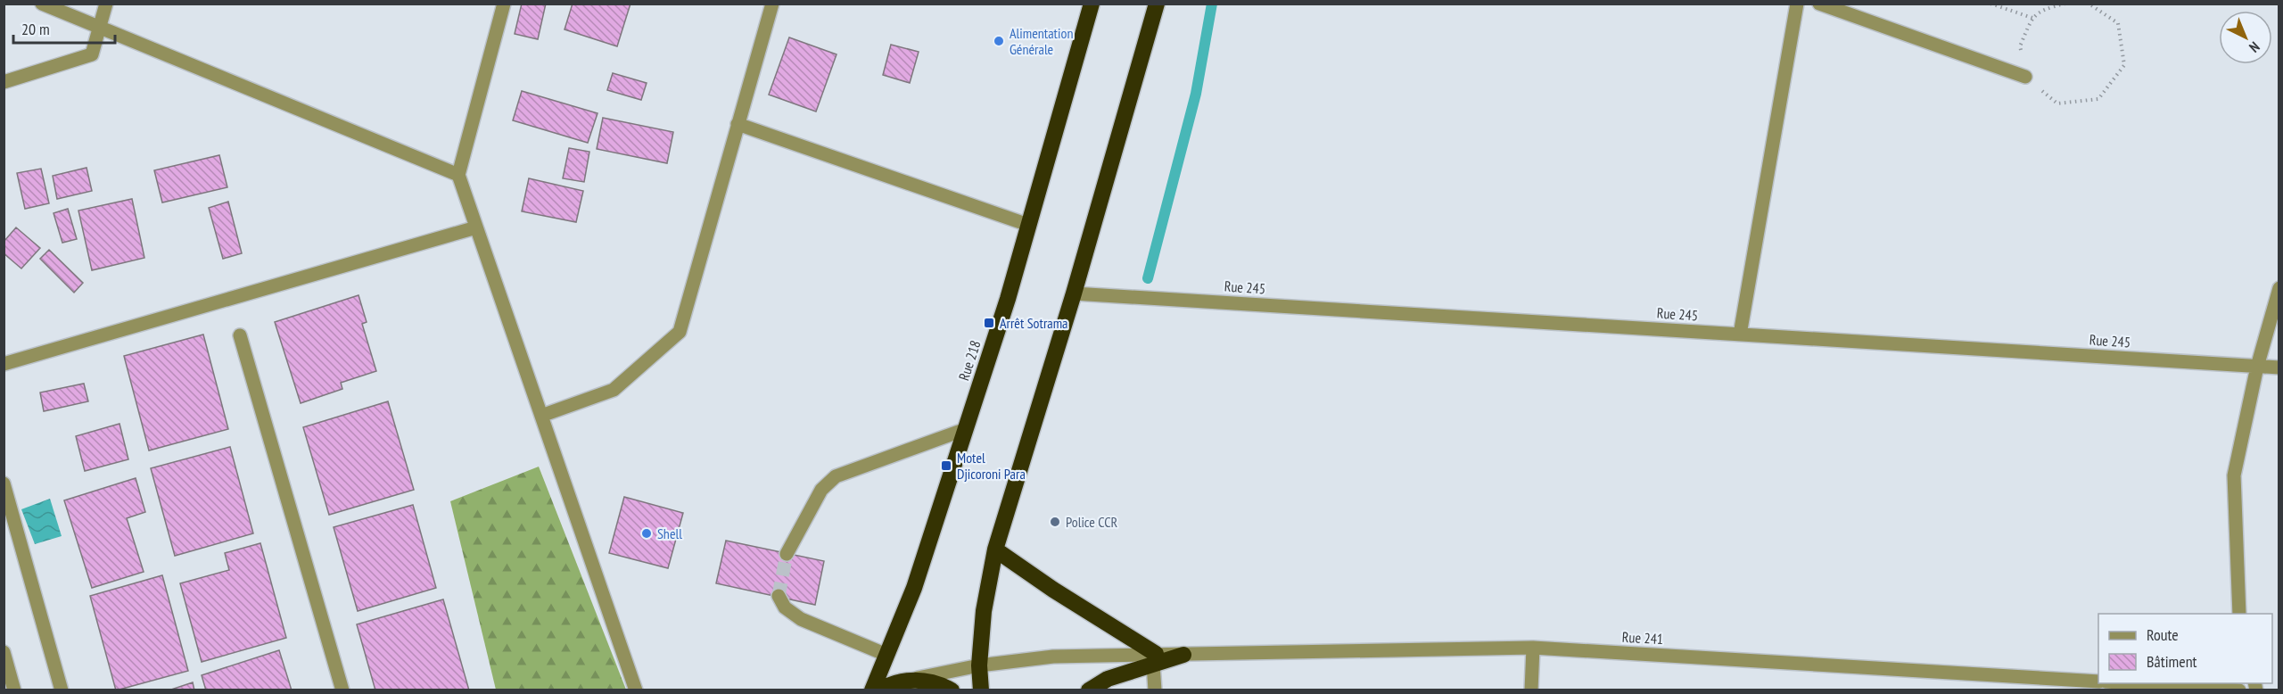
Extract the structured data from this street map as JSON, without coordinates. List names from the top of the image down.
{
  "streets": {
    "highway": ["Rue 218"],
    "street": ["Rue 245", "Rue 241"]
  },
  "places": {
    "other": ["Alimentation Générale", "Police CCR", "Shell"],
    "transit": ["Arrêt Sotrama", "Motel Djicoroni Para"]
  },
  "legend": ["Route", "Bâtiment"],
  "scale_bar": "20 m",
  "north": "bottom right"
}
